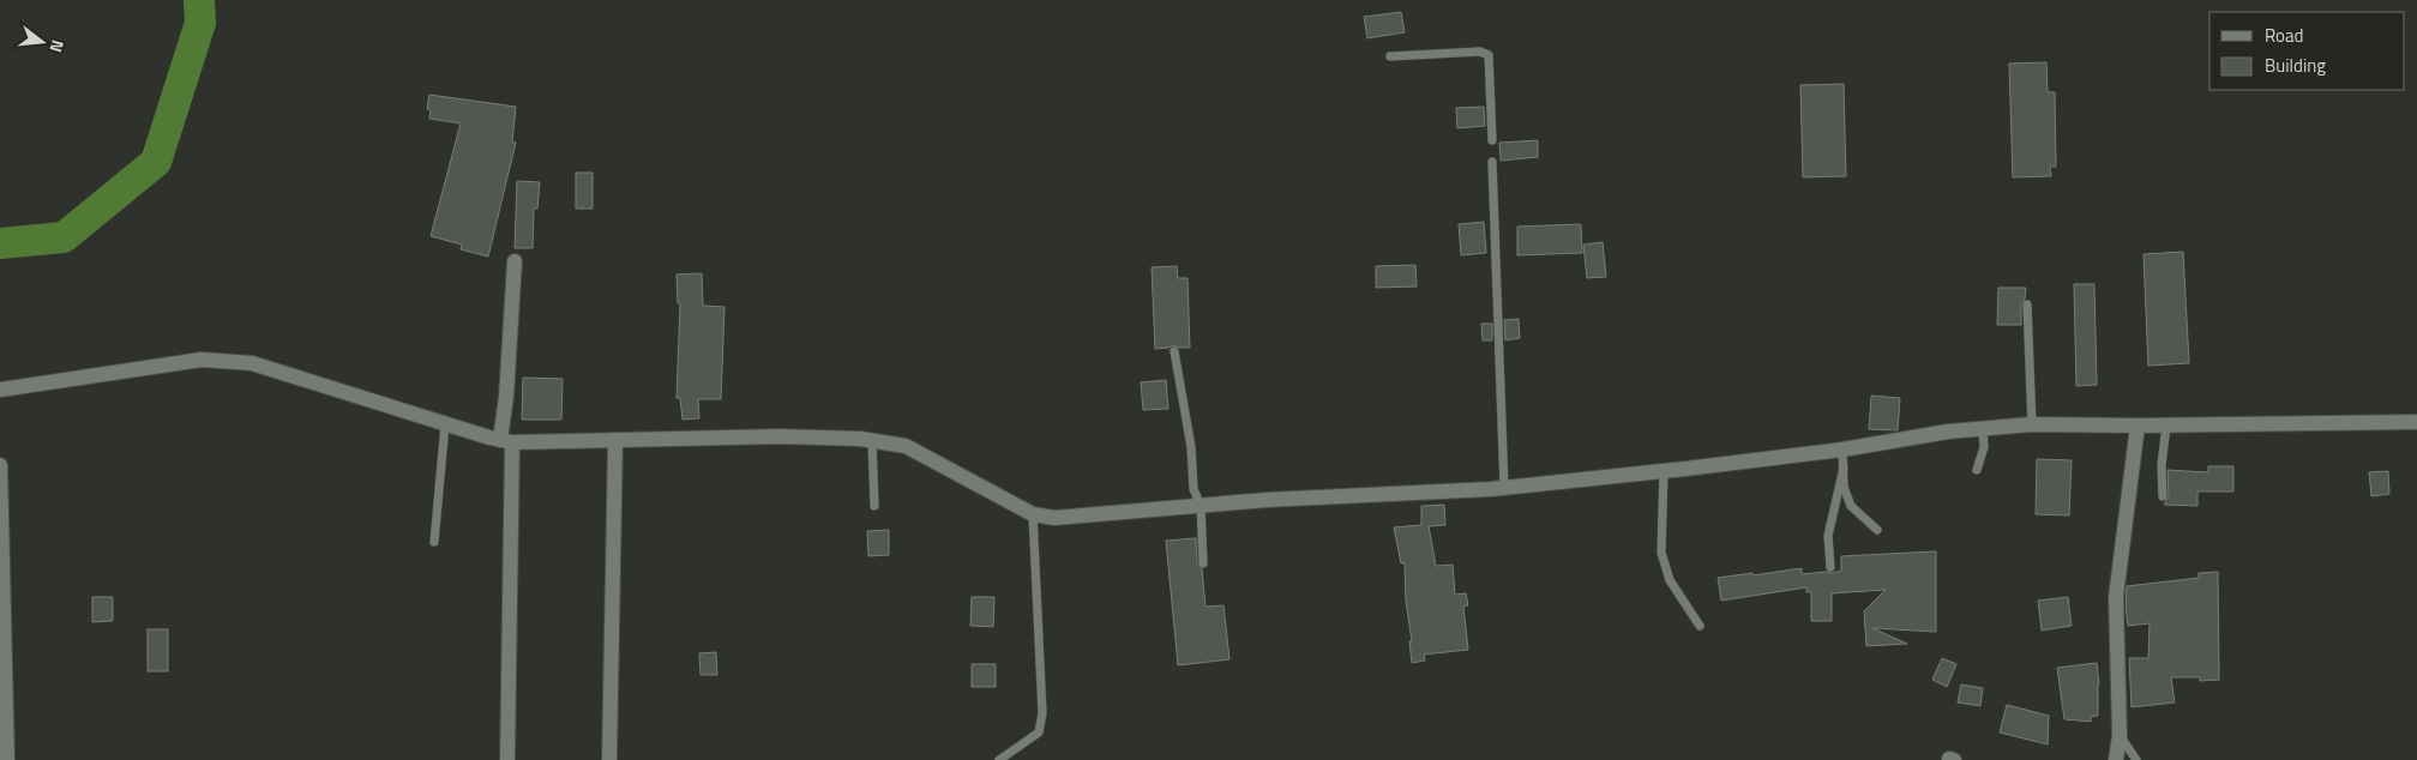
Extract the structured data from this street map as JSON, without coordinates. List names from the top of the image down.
{
  "legend": ["Road", "Building"],
  "north": "right"
}
